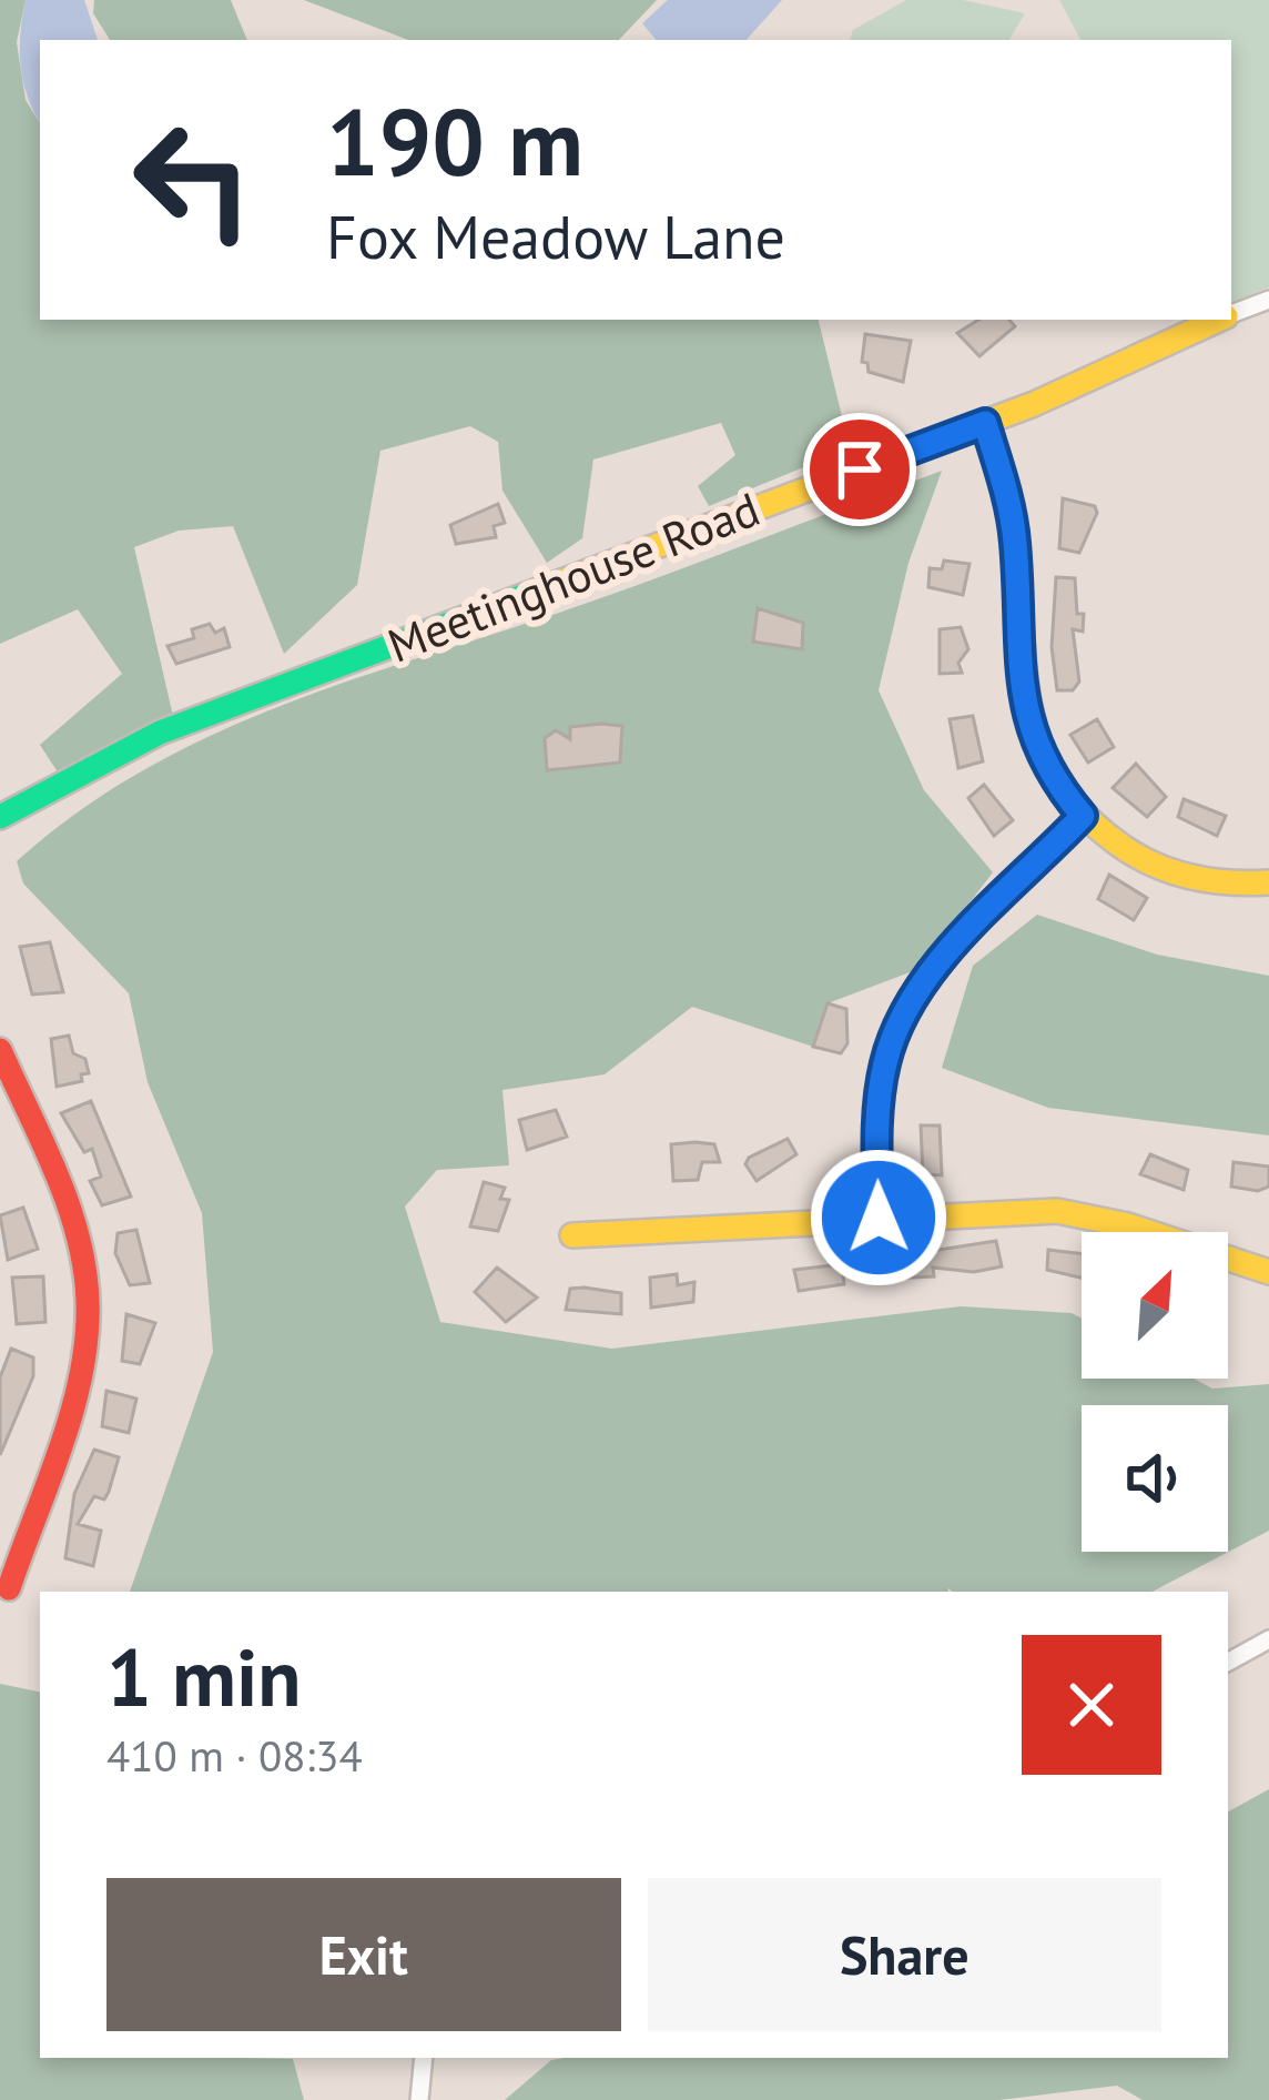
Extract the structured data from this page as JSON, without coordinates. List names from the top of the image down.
{
  "streets": {
    "street": ["Meetinghouse Road"]
  },
  "north": "top right",
  "page": {
    "turn": ["190 m", "Fox Meadow Lane"],
    "heading": ["1 min", "410 m · 08:34"],
    "buttons": ["Exit", "Share"]
  }
}
